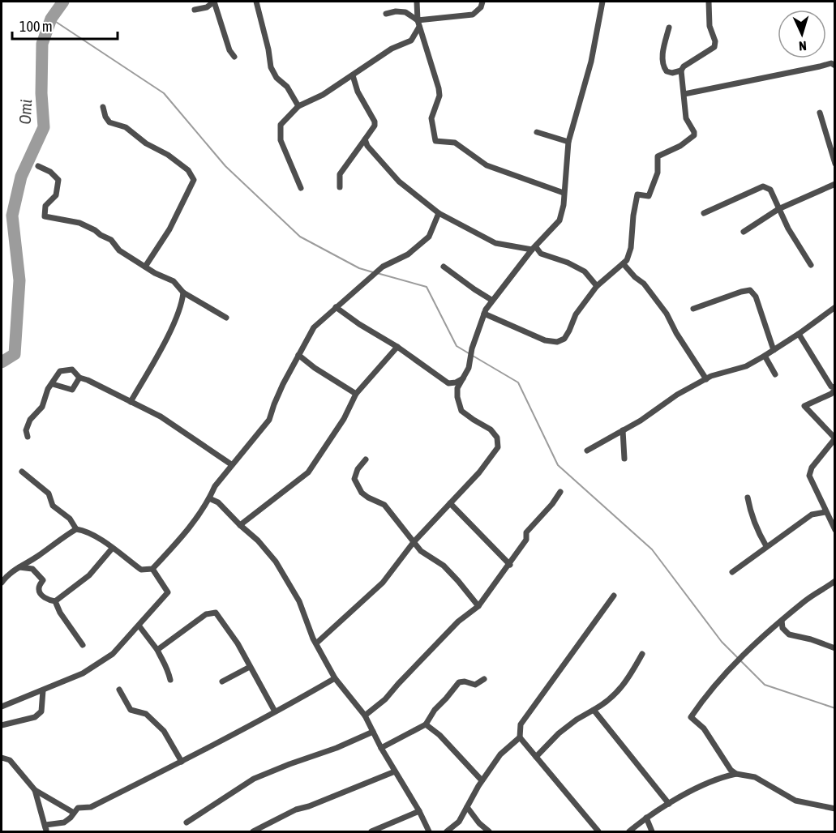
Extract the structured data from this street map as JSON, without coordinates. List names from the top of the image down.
{
  "water": ["Omi"],
  "scale_bar": "100 m",
  "north": "bottom"
}
